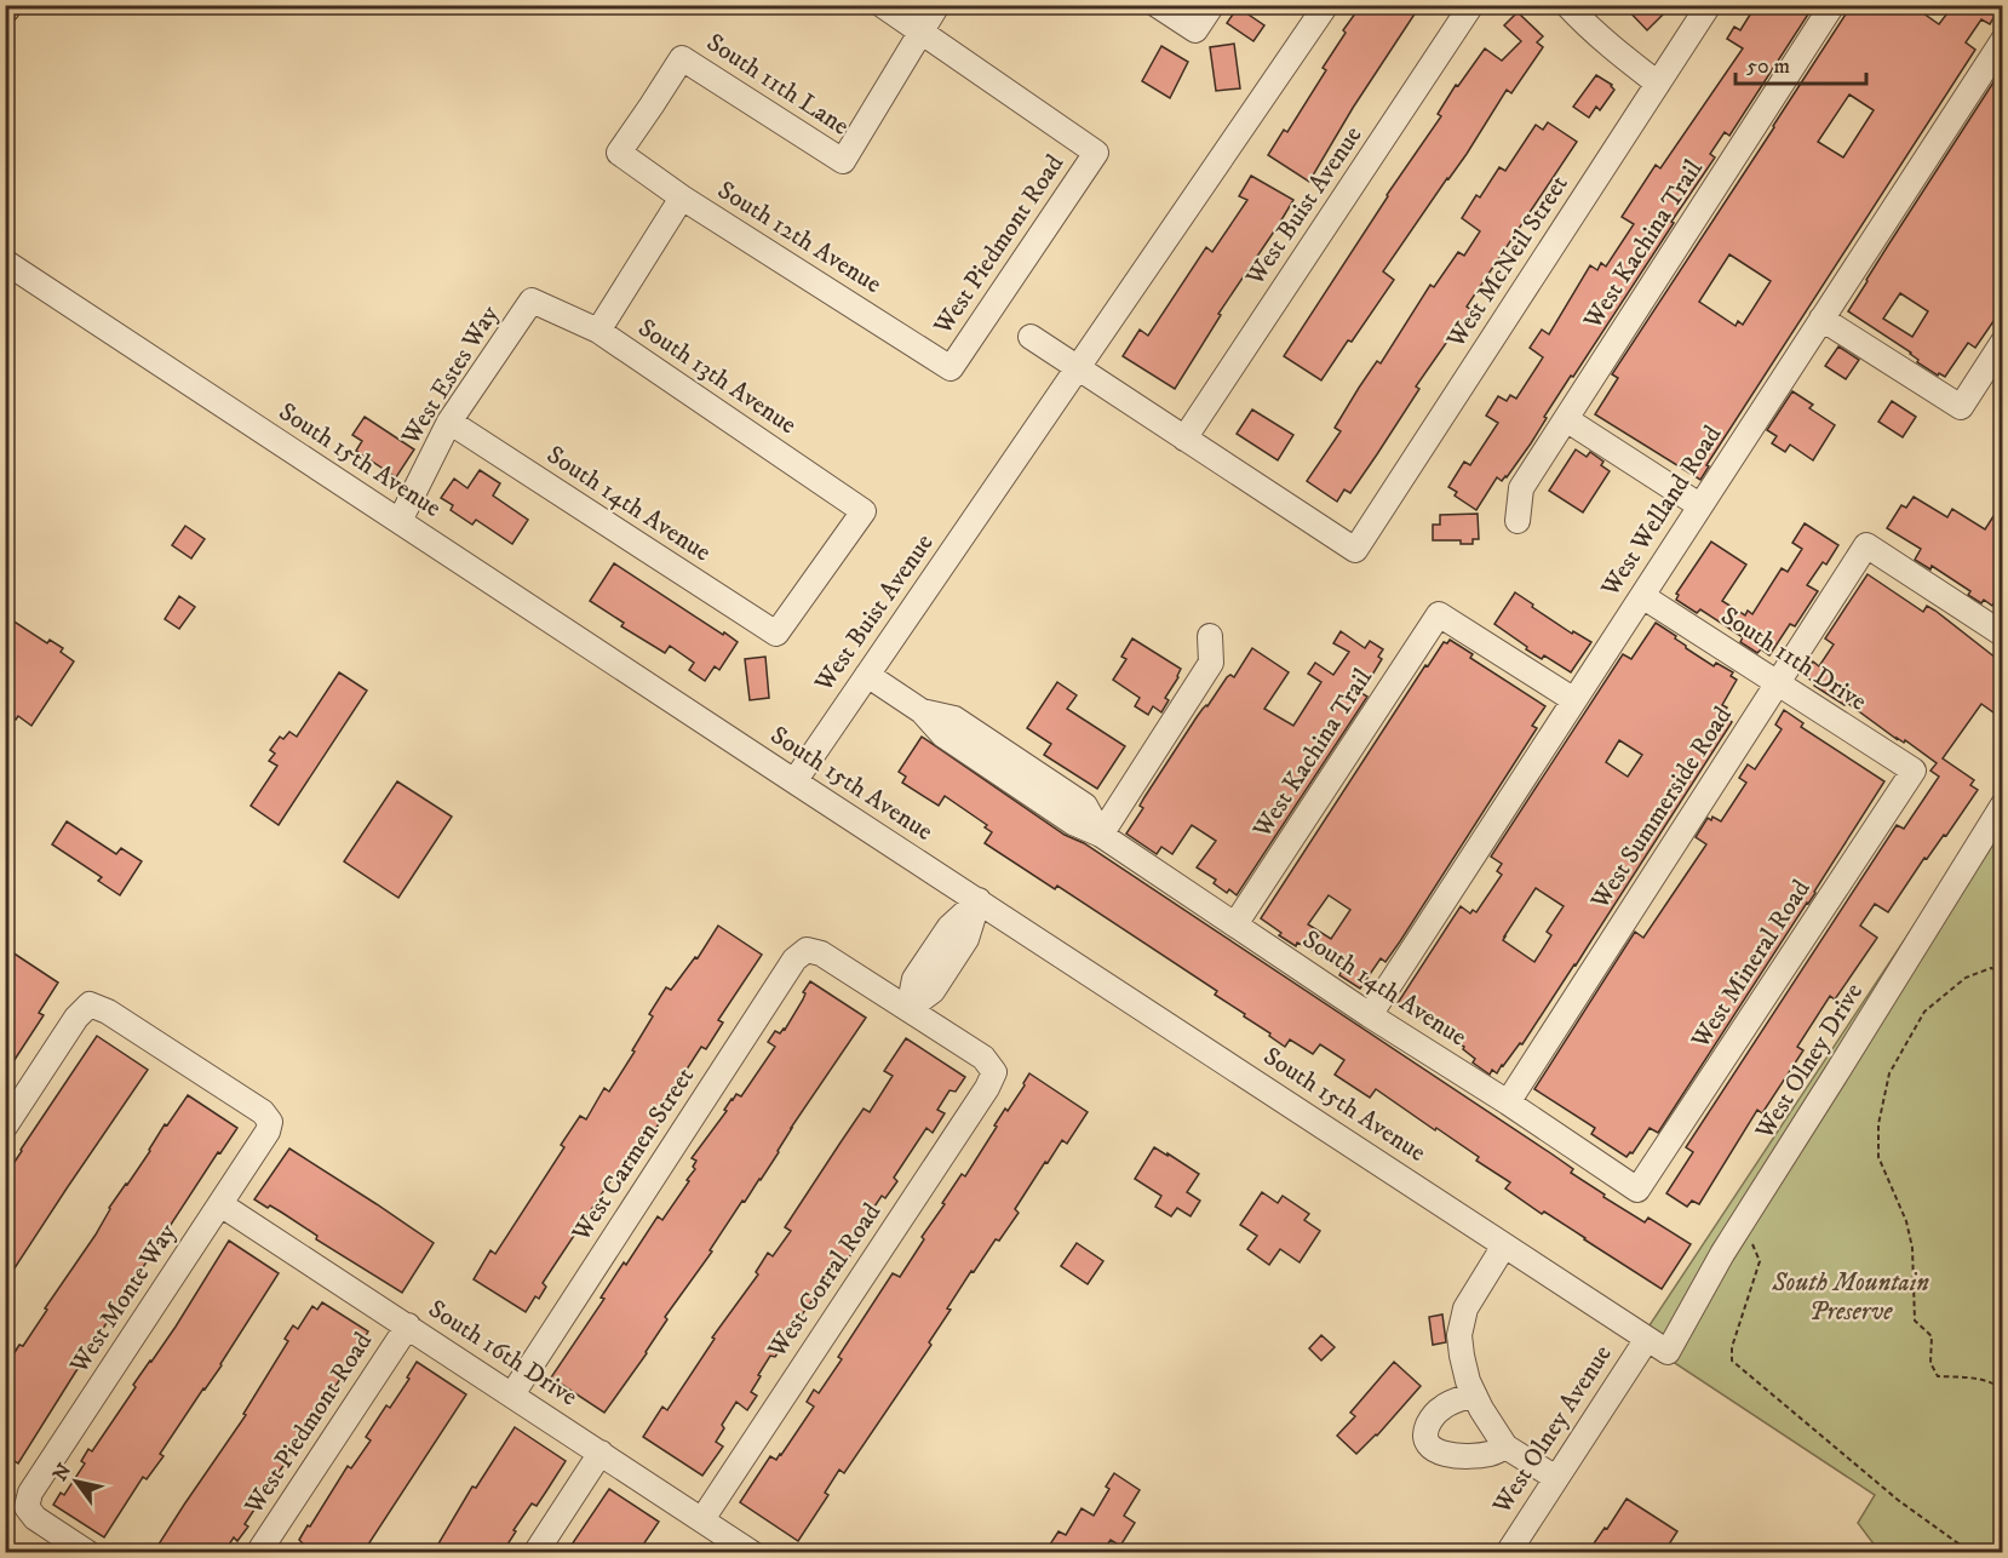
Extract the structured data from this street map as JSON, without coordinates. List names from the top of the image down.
{
  "streets": {
    "street": [
      "South 11th Lane",
      "West Buist Avenue",
      "South 12th Avenue",
      "West Piedmont Road",
      "West Kachina Trail",
      "West McNeil Street",
      "West Estes Way",
      "South 13th Avenue",
      "South 15th Avenue",
      "South 14th Avenue",
      "West Welland Road",
      "South 11th Drive",
      "West Summerside Road",
      "West Mineral Road",
      "West Olney Drive",
      "West Carmen Street",
      "West Corral Road",
      "West Monte Way",
      "South 16th Drive",
      "West Olney Avenue"
    ]
  },
  "crossings": [
    ["South 11th Lane", "South 12th Avenue"],
    ["South 11th Lane", "West Piedmont Road"],
    ["West Buist Avenue", "West McNeil Street"],
    ["West Buist Avenue", "South 15th Avenue"],
    ["West Buist Avenue", "South 14th Avenue"],
    ["South 12th Avenue", "West Piedmont Road"],
    ["West Piedmont Road", "South 16th Drive"],
    ["West Kachina Trail", "South 14th Avenue"],
    ["West Kachina Trail", "West Welland Road"],
    ["West Estes Way", "South 13th Avenue"],
    ["West Estes Way", "South 15th Avenue"],
    ["West Estes Way", "South 14th Avenue"],
    ["South 13th Avenue", "South 14th Avenue"],
    ["South 15th Avenue", "West Olney Drive"],
    ["South 15th Avenue", "West Olney Avenue"],
    ["South 14th Avenue", "West Welland Road"],
    ["South 14th Avenue", "West Summerside Road"],
    ["South 14th Avenue", "West Mineral Road"],
    ["West Welland Road", "South 11th Drive"],
    ["South 11th Drive", "West Summerside Road"],
    ["South 11th Drive", "West Mineral Road"],
    ["West Olney Drive", "West Olney Avenue"],
    ["West Carmen Street", "West Corral Road"],
    ["West Carmen Street", "South 16th Drive"],
    ["West Corral Road", "South 16th Drive"],
    ["West Monte Way", "South 16th Drive"]
  ],
  "parks": ["South Mountain Preserve"],
  "scale_bar": "50 m",
  "north": "top left"
}
